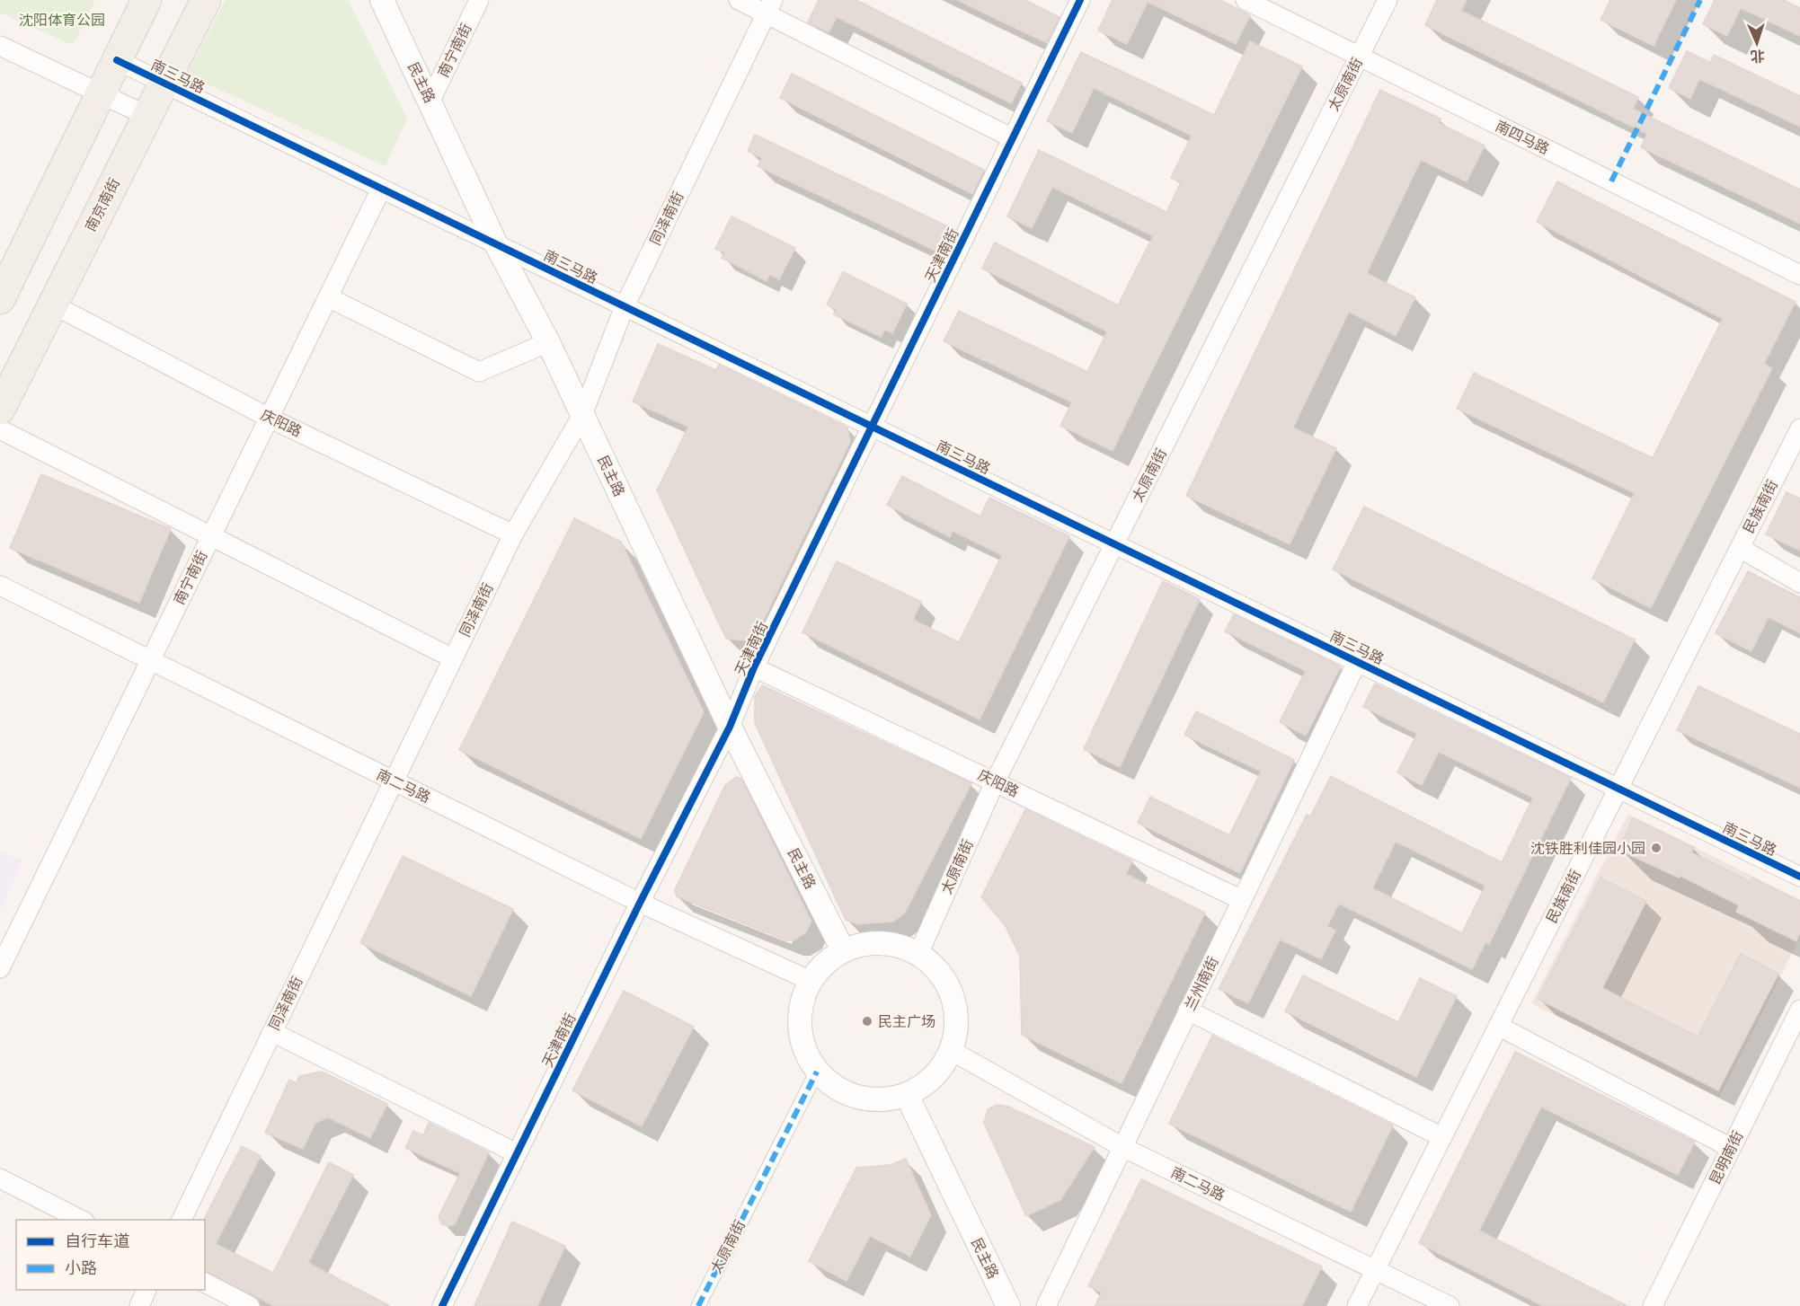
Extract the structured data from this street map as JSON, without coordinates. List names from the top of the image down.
{
  "streets": {
    "main road": ["南京南街"],
    "street": [
      "南宁南街",
      "南三马路",
      "民主路",
      "太原南街",
      "南四马路",
      "同泽南街",
      "天津南街",
      "庆阳路",
      "民族南街",
      "南二马路",
      "兰州南街",
      "昆明南街"
    ]
  },
  "crossings": [
    ["南宁南街", "南三马路"],
    ["南宁南街", "民主路"],
    ["南宁南街", "庆阳路"],
    ["南宁南街", "南二马路"],
    ["南三马路", "民主路"],
    ["南三马路", "太原南街"],
    ["南三马路", "南京南街"],
    ["南三马路", "同泽南街"],
    ["南三马路", "天津南街"],
    ["南三马路", "民族南街"],
    ["南三马路", "兰州南街"],
    ["民主路", "太原南街"],
    ["民主路", "同泽南街"],
    ["民主路", "天津南街"],
    ["民主路", "南二马路"],
    ["太原南街", "南四马路"],
    ["太原南街", "庆阳路"],
    ["太原南街", "南二马路"],
    ["南京南街", "庆阳路"],
    ["同泽南街", "庆阳路"],
    ["同泽南街", "南二马路"],
    ["天津南街", "庆阳路"],
    ["天津南街", "南二马路"],
    ["庆阳路", "兰州南街"],
    ["民族南街", "南二马路"],
    ["南二马路", "兰州南街"]
  ],
  "parks": ["沈阳体育公园"],
  "places": ["沈铁胜利佳园小园", "民主广场"],
  "legend": ["自行车道", "小路"],
  "north": "bottom"
}
